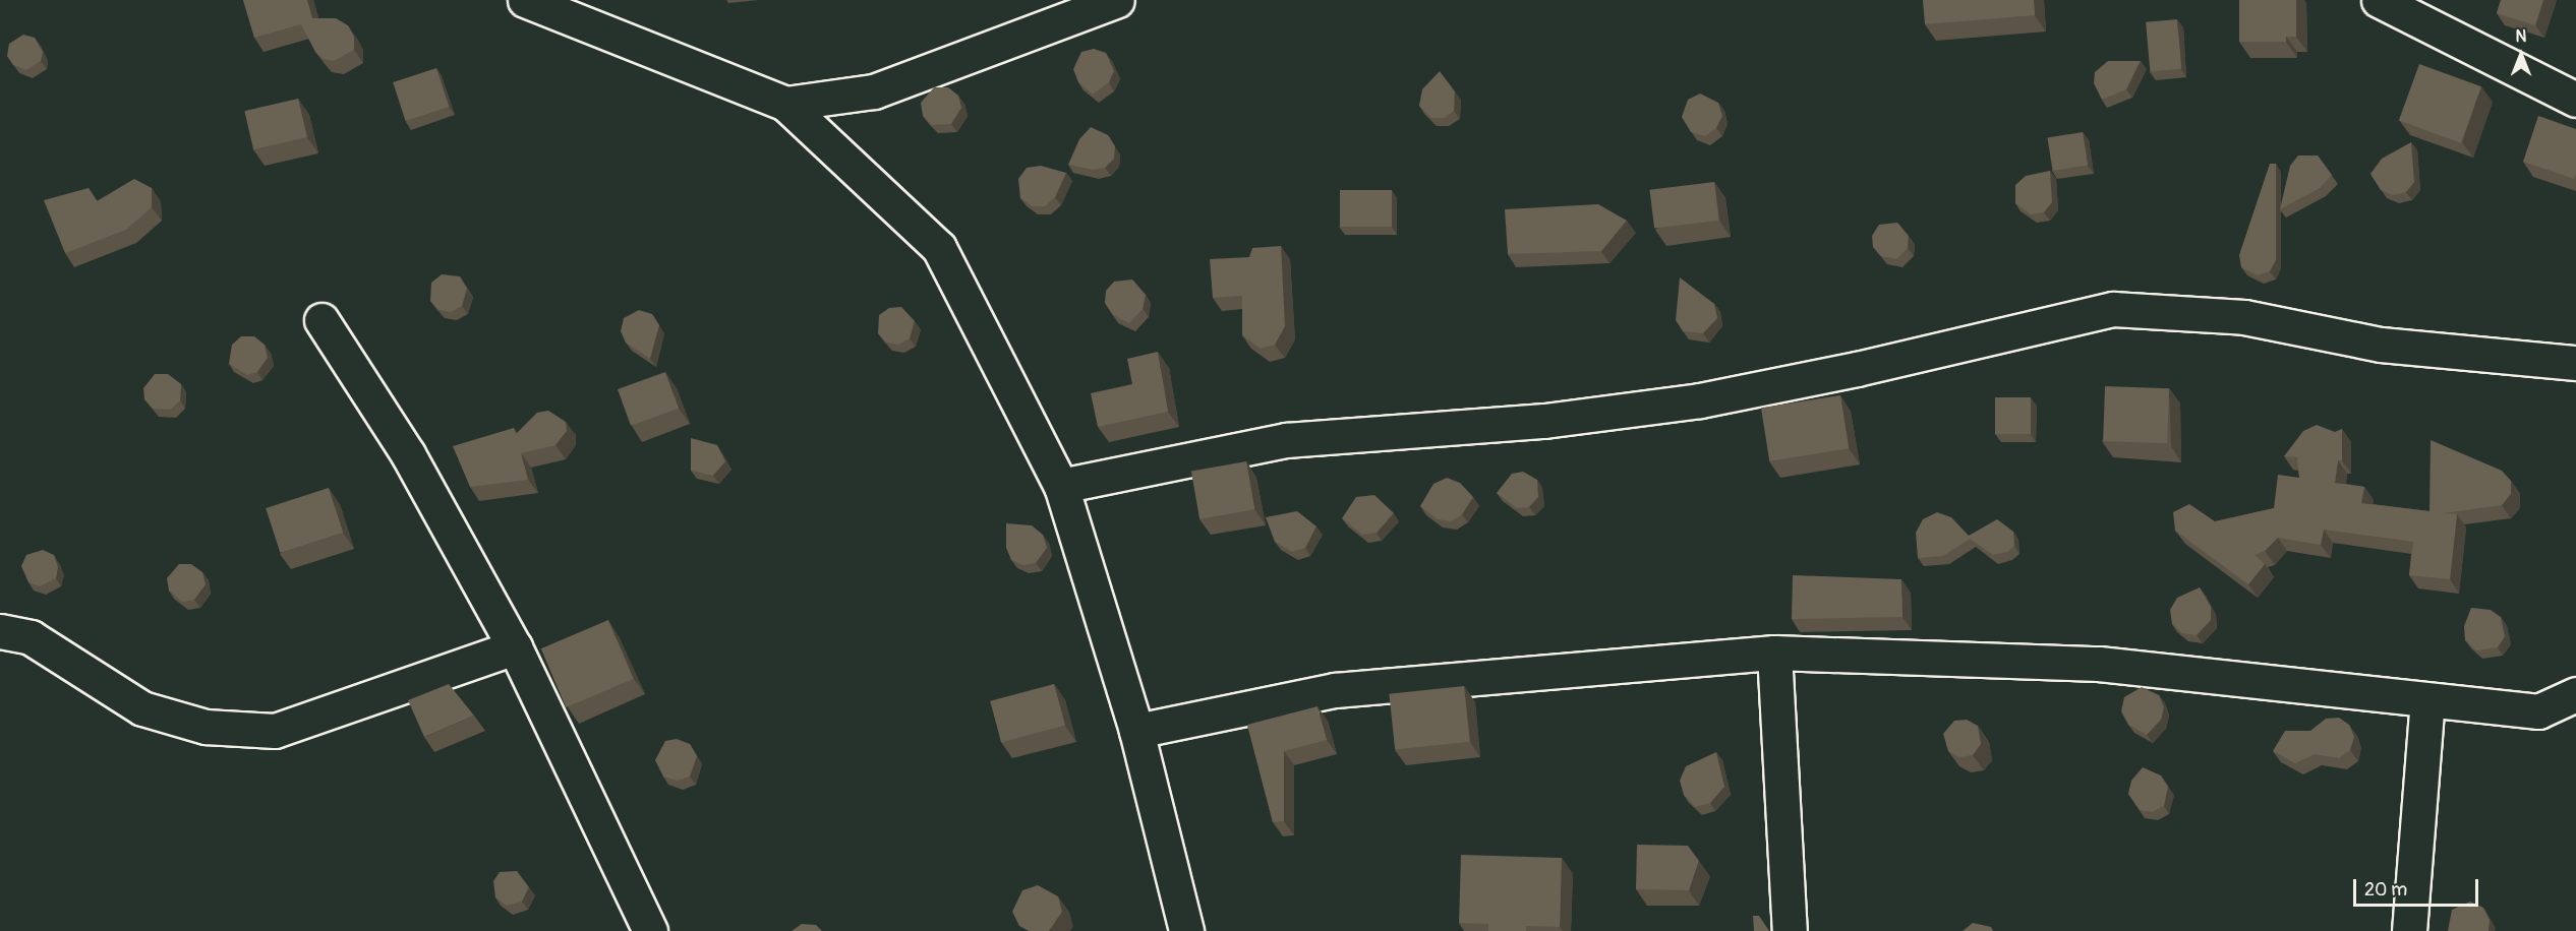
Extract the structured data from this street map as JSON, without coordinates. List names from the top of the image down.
{
  "scale_bar": "20 m",
  "north": "top"
}
